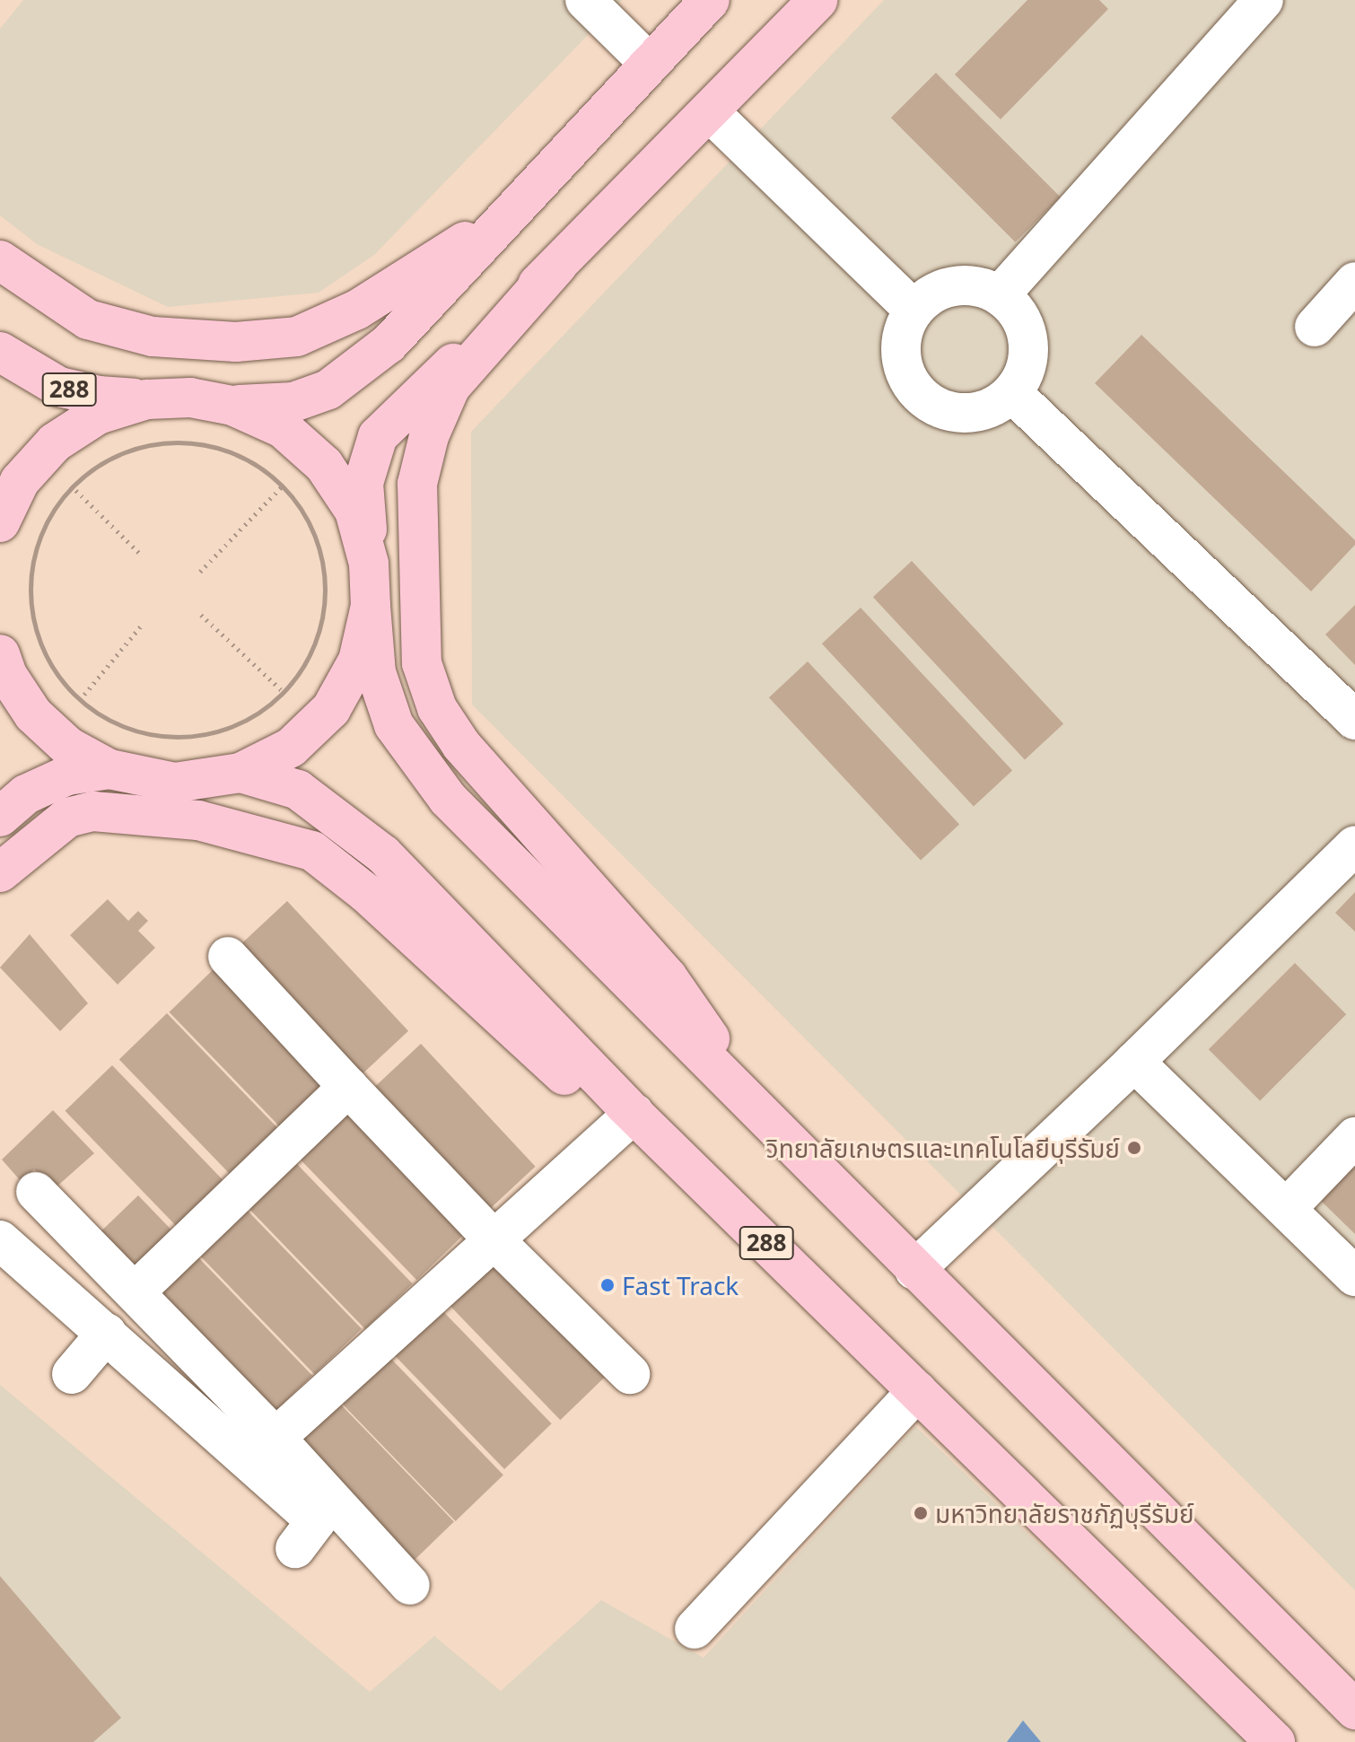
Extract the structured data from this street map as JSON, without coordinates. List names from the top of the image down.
{
  "streets": {
    "main road": ["288"]
  },
  "places": ["วิทยาลัยเกษตรและเทคโนโลยีบุรีรัมย์", "Fast Track", "มหาวิทยาลัยราชภัฏบุรีรัมย์"]
}
